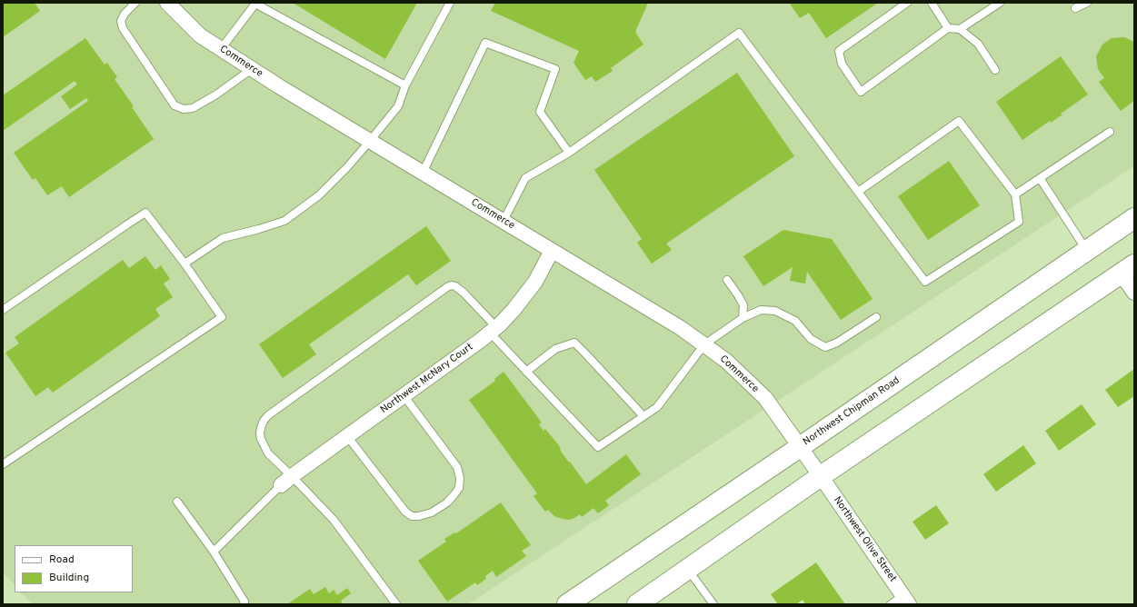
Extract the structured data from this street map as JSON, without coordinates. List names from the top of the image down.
{
  "streets": {
    "main road": ["Northwest Chipman Road"],
    "street": ["Commerce", "Northwest McNary Court", "Northwest Olive Street"]
  },
  "crossings": [
    ["Commerce", "Northwest McNary Court"],
    ["Commerce", "Northwest Chipman Road"],
    ["Commerce", "Northwest Olive Street"]
  ],
  "legend": ["Road", "Building"]
}
